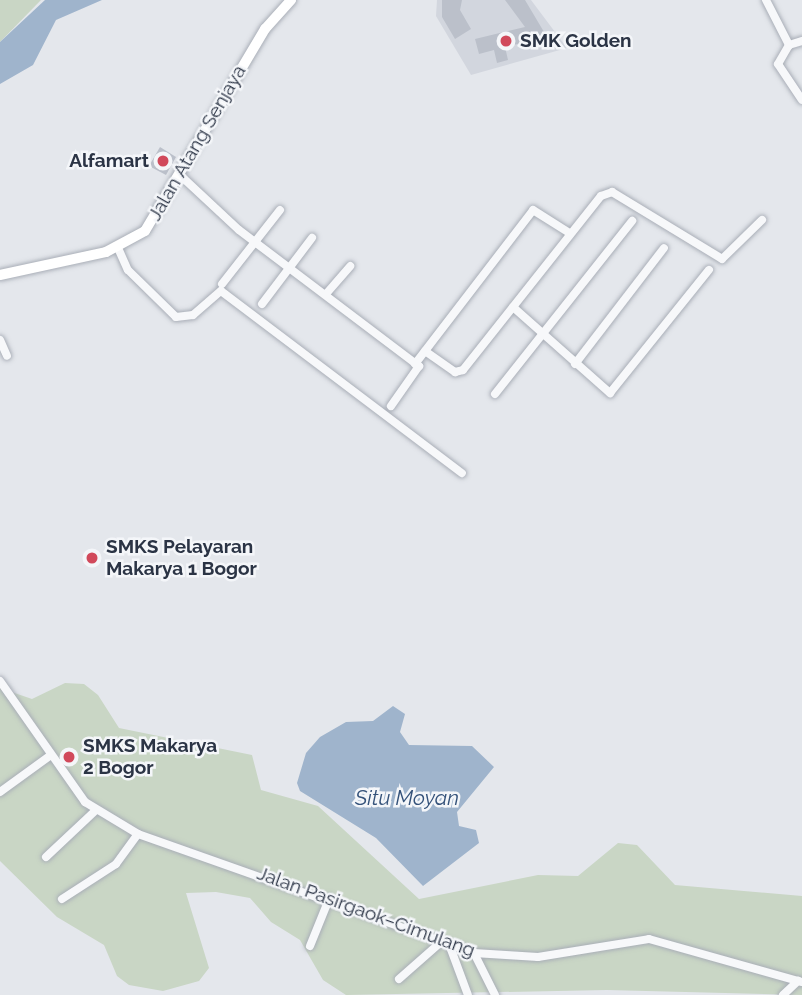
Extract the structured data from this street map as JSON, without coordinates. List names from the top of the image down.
{
  "streets": {
    "main road": ["Jalan Atang Senjaya"],
    "street": ["Jalan Pasirgaok–Cimulang"]
  },
  "water": ["Situ Moyan"],
  "places": [
    "SMK Golden",
    "Alfamart",
    "SMKS Pelayaran Makarya 1 Bogor",
    "SMKS Makarya 2 Bogor"
  ]
}
